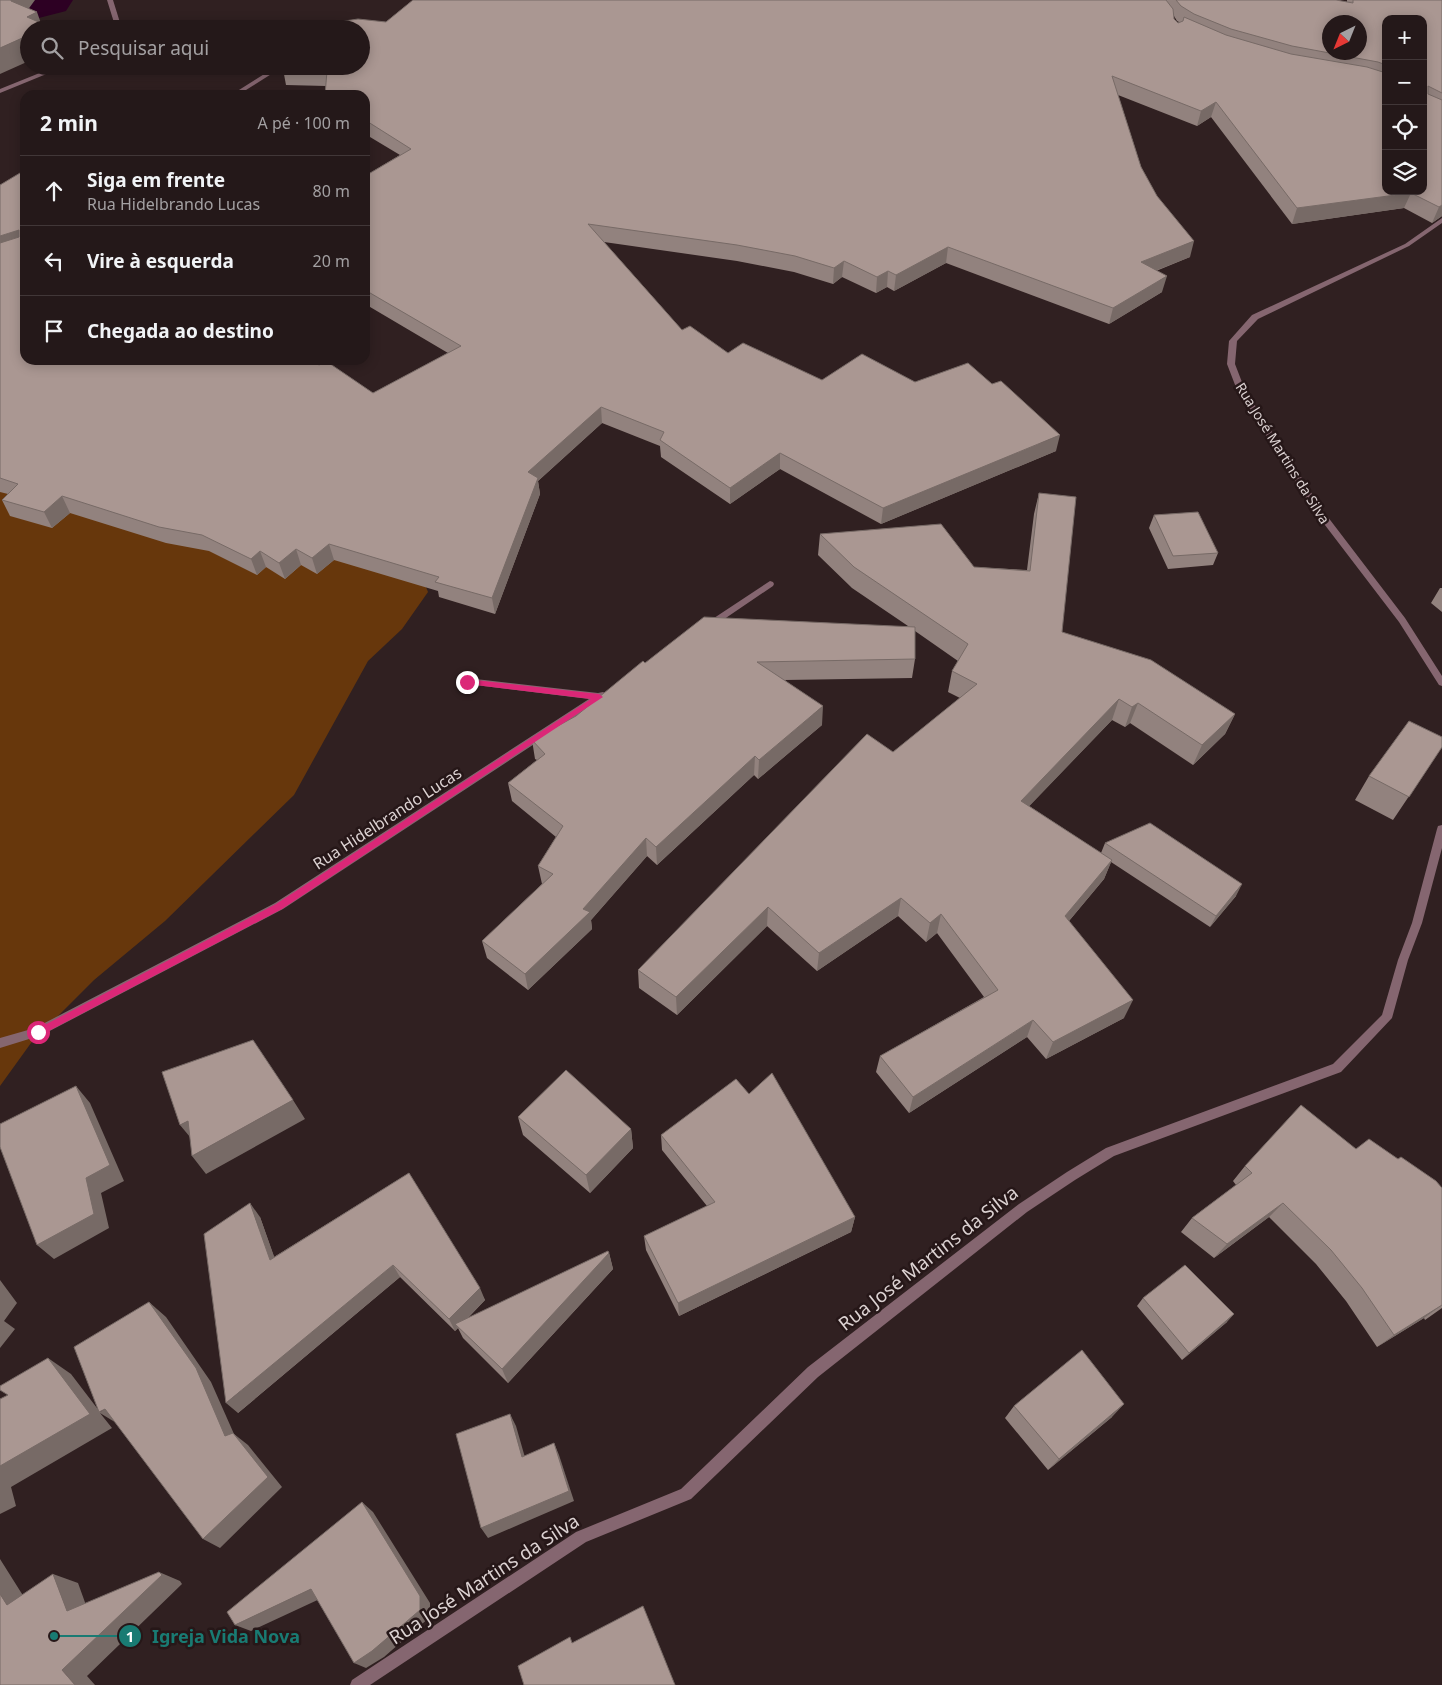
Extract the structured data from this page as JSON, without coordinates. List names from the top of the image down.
{
  "streets": {
    "street": ["Rua José Martins da Silva", "Rua Hidelbrando Lucas"]
  },
  "places": ["Igreja Vida Nova"],
  "north": "bottom left",
  "page": {
    "map_buttons": ["+", "−"],
    "search": "Pesquisar aqui",
    "heading": ["2 min", "A pé · 100 m"],
    "list": [
      ["Siga em frente", "Rua Hidelbrando Lucas", "80 m"],
      ["Vire à esquerda", "20 m"],
      "Chegada ao destino"
    ]
  }
}
